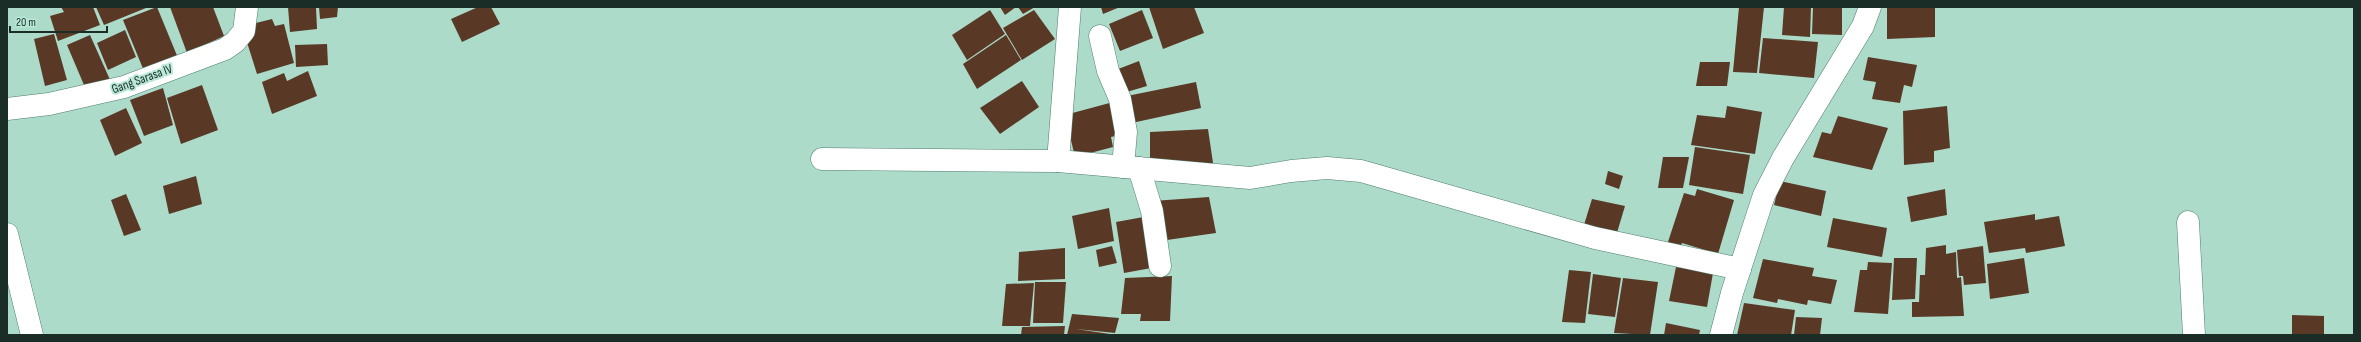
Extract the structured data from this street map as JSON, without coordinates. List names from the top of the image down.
{
  "streets": {
    "street": ["Gang Sarasa IV"]
  },
  "scale_bar": "20 m"
}
